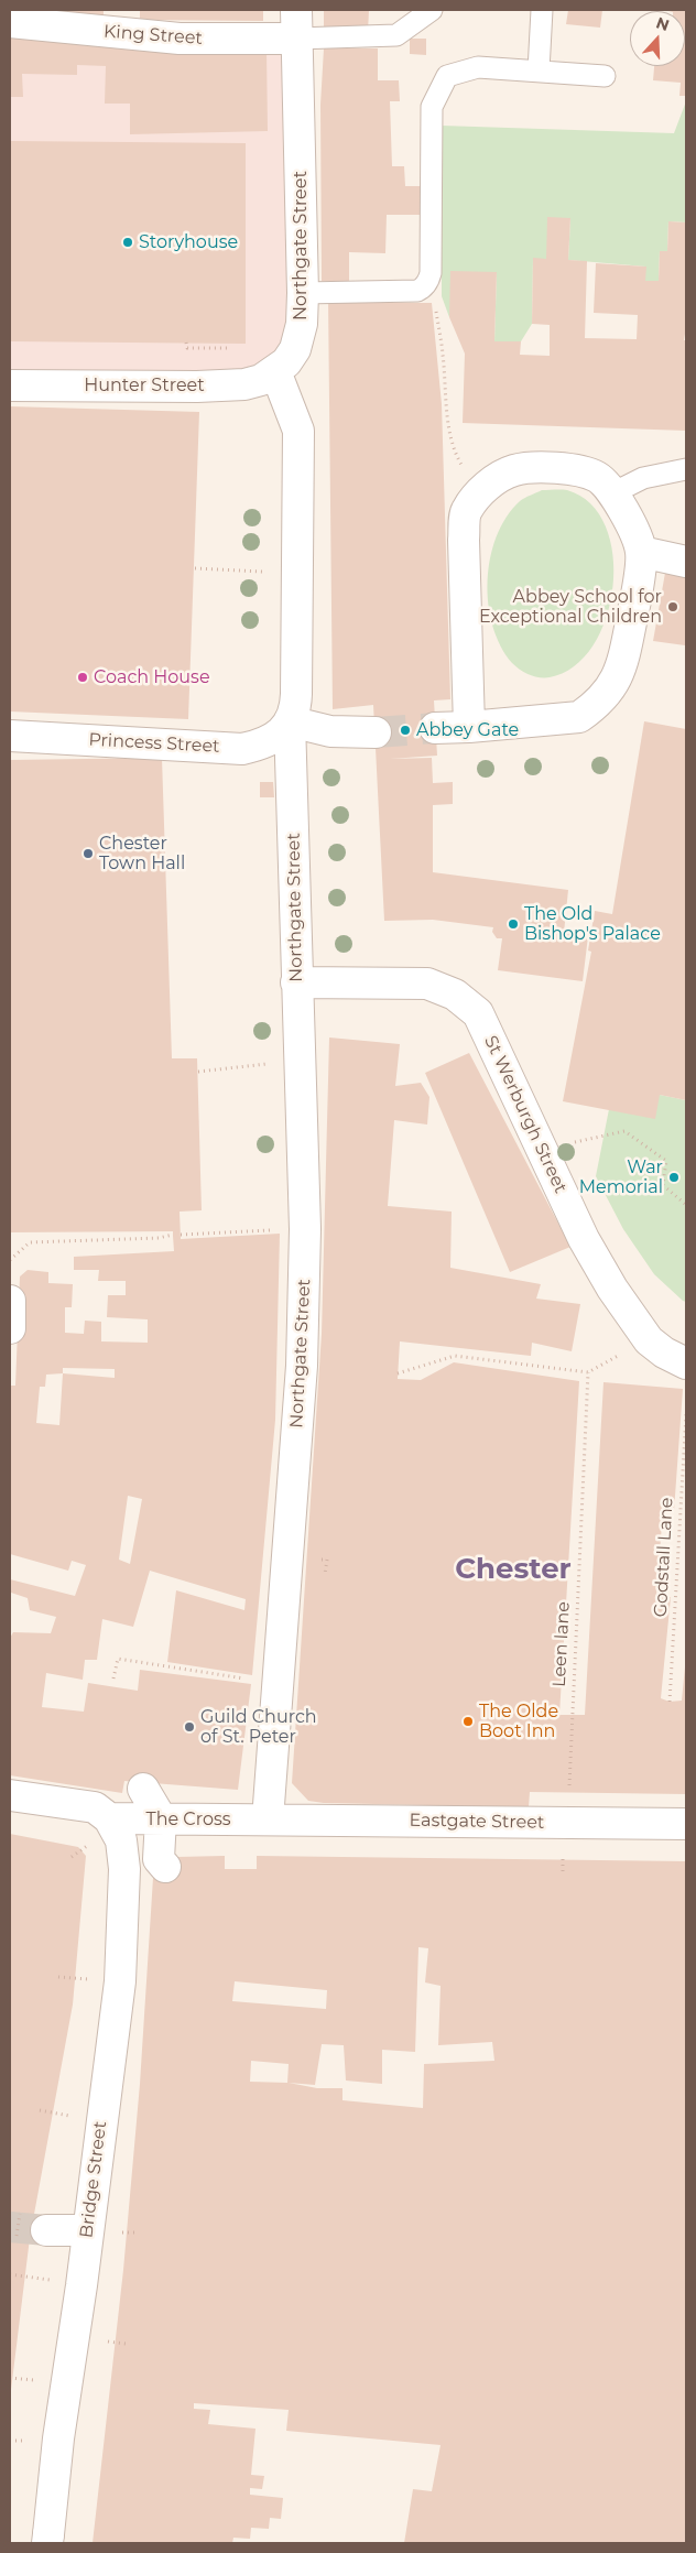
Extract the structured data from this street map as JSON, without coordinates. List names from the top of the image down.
{
  "streets": {
    "street": [
      "King Street",
      "Northgate Street",
      "Hunter Street",
      "Princess Street",
      "St Werburgh Street",
      "The Cross",
      "Eastgate Street",
      "Bridge Street"
    ],
    "path": ["Godstall Lane", "Leen lane"]
  },
  "crossings": [
    ["King Street", "Northgate Street"],
    ["Northgate Street", "Hunter Street"],
    ["Northgate Street", "Princess Street"],
    ["Northgate Street", "St Werburgh Street"],
    ["Northgate Street", "The Cross"],
    ["Northgate Street", "Eastgate Street"],
    ["The Cross", "Eastgate Street"],
    ["The Cross", "Bridge Street"]
  ],
  "districts": ["Chester"],
  "places": [
    "Storyhouse",
    "Abbey School for Exceptional Children",
    "Coach House",
    "Abbey Gate",
    "Chester Town Hall",
    "The Old Bishop's Palace",
    "War Memorial",
    "The Olde Boot Inn",
    "Guild Church of St. Peter"
  ],
  "north": "top"
}
